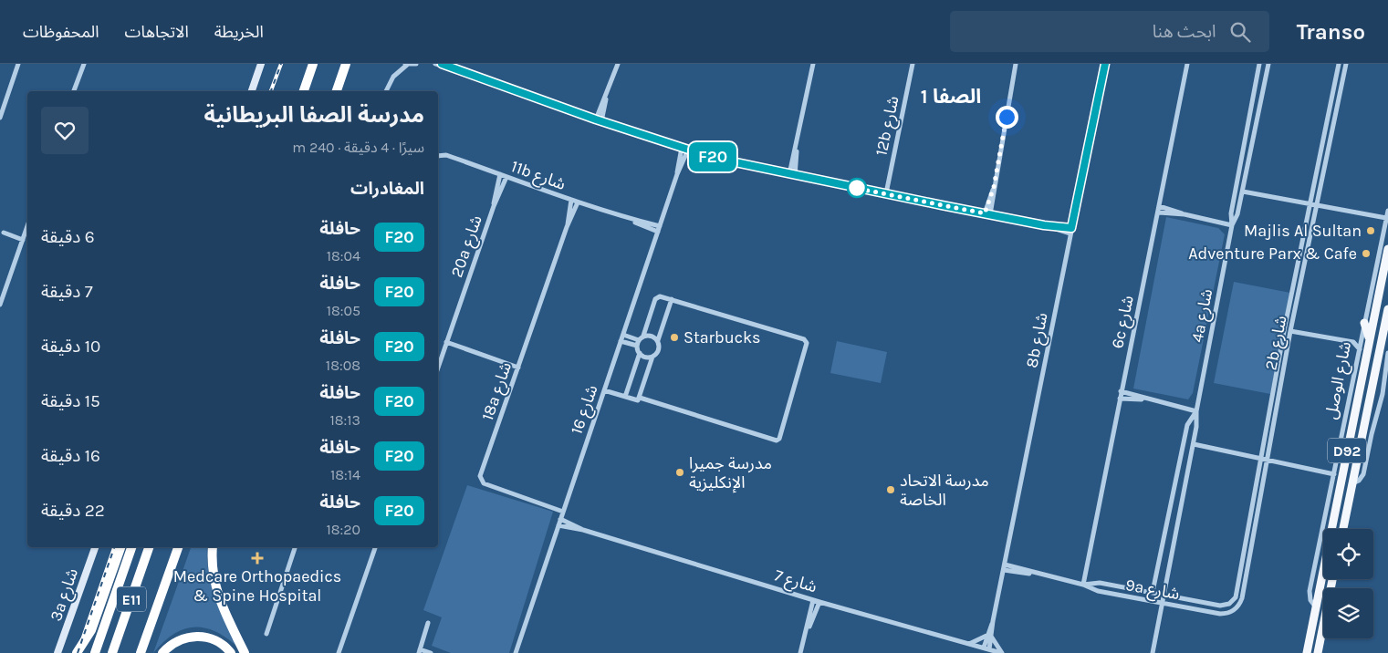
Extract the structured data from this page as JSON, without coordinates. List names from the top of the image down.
{
  "streets": {
    "highway": ["E11"],
    "main road": ["شارع الوصل", "D92"],
    "street": [
      "12b شارع",
      "11b شارع",
      "20a شارع",
      "4a شارع",
      "6c شارع",
      "8b شارع",
      "2b شارع",
      "18a شارع",
      "شارع 16",
      "شارع 7",
      "9a شارع",
      "3a شارع"
    ]
  },
  "crossings": [
    ["11b شارع", "20a شارع"],
    ["11b شارع", "18a شارع"],
    ["11b شارع", "شارع 16"],
    ["4a شارع", "9a شارع"],
    ["6c شارع", "9a شارع"],
    ["8b شارع", "شارع 7"],
    ["8b شارع", "9a شارع"],
    ["2b شارع", "9a شارع"],
    ["18a شارع", "شارع 16"],
    ["شارع 16", "شارع 7"]
  ],
  "districts": ["الصفا 1"],
  "places": {
    "other": [
      "Majlis Al Sultan",
      "Adventure Parx & Cafe",
      "Starbucks",
      "مدرسة جميرا الإنكليزية",
      "مدرسة الاتحاد الخاصة"
    ],
    "health": ["Medcare Orthopaedics & Spine Hospital"]
  },
  "lines": ["bus line F20"],
  "page": {
    "header": "Transo",
    "search": "ابحث هنا",
    "nav": ["الخريطة", "الاتجاهات", "المحفوظات"],
    "on_map": "F20",
    "heading": [
      ["مدرسة الصفا البريطانية", "سيرًا · 4 دقيقة · 240 m"],
      "المغادرات"
    ],
    "list": [
      {
        "mark": "F20",
        "name": "حافلة",
        "note": "18:04",
        "value": "6 دقيقة"
      },
      {
        "mark": "F20",
        "name": "حافلة",
        "note": "18:05",
        "value": "7 دقيقة"
      },
      {
        "mark": "F20",
        "name": "حافلة",
        "note": "18:08",
        "value": "10 دقيقة"
      },
      {
        "mark": "F20",
        "name": "حافلة",
        "note": "18:13",
        "value": "15 دقيقة"
      },
      {
        "mark": "F20",
        "name": "حافلة",
        "note": "18:14",
        "value": "16 دقيقة"
      },
      {
        "mark": "F20",
        "name": "حافلة",
        "note": "18:20",
        "value": "22 دقيقة"
      }
    ]
  }
}
